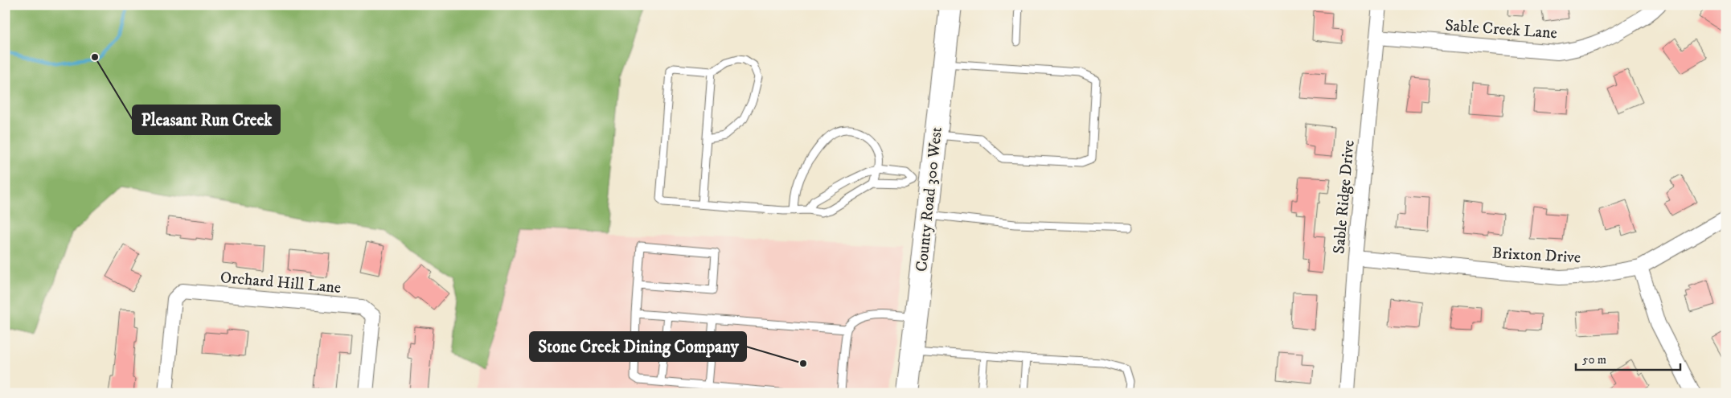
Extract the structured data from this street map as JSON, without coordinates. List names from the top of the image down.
{
  "streets": {
    "main road": ["County Road 300 West"],
    "street": [
      "Sable Creek Lane",
      "Sable Ridge Drive",
      "Brixton Drive",
      "Orchard Hill Lane"
    ]
  },
  "crossings": [
    ["Sable Creek Lane", "Sable Ridge Drive"],
    ["Sable Ridge Drive", "Brixton Drive"]
  ],
  "places": ["Pleasant Run Creek", "Stone Creek Dining Company"],
  "scale_bar": "50 m"
}
